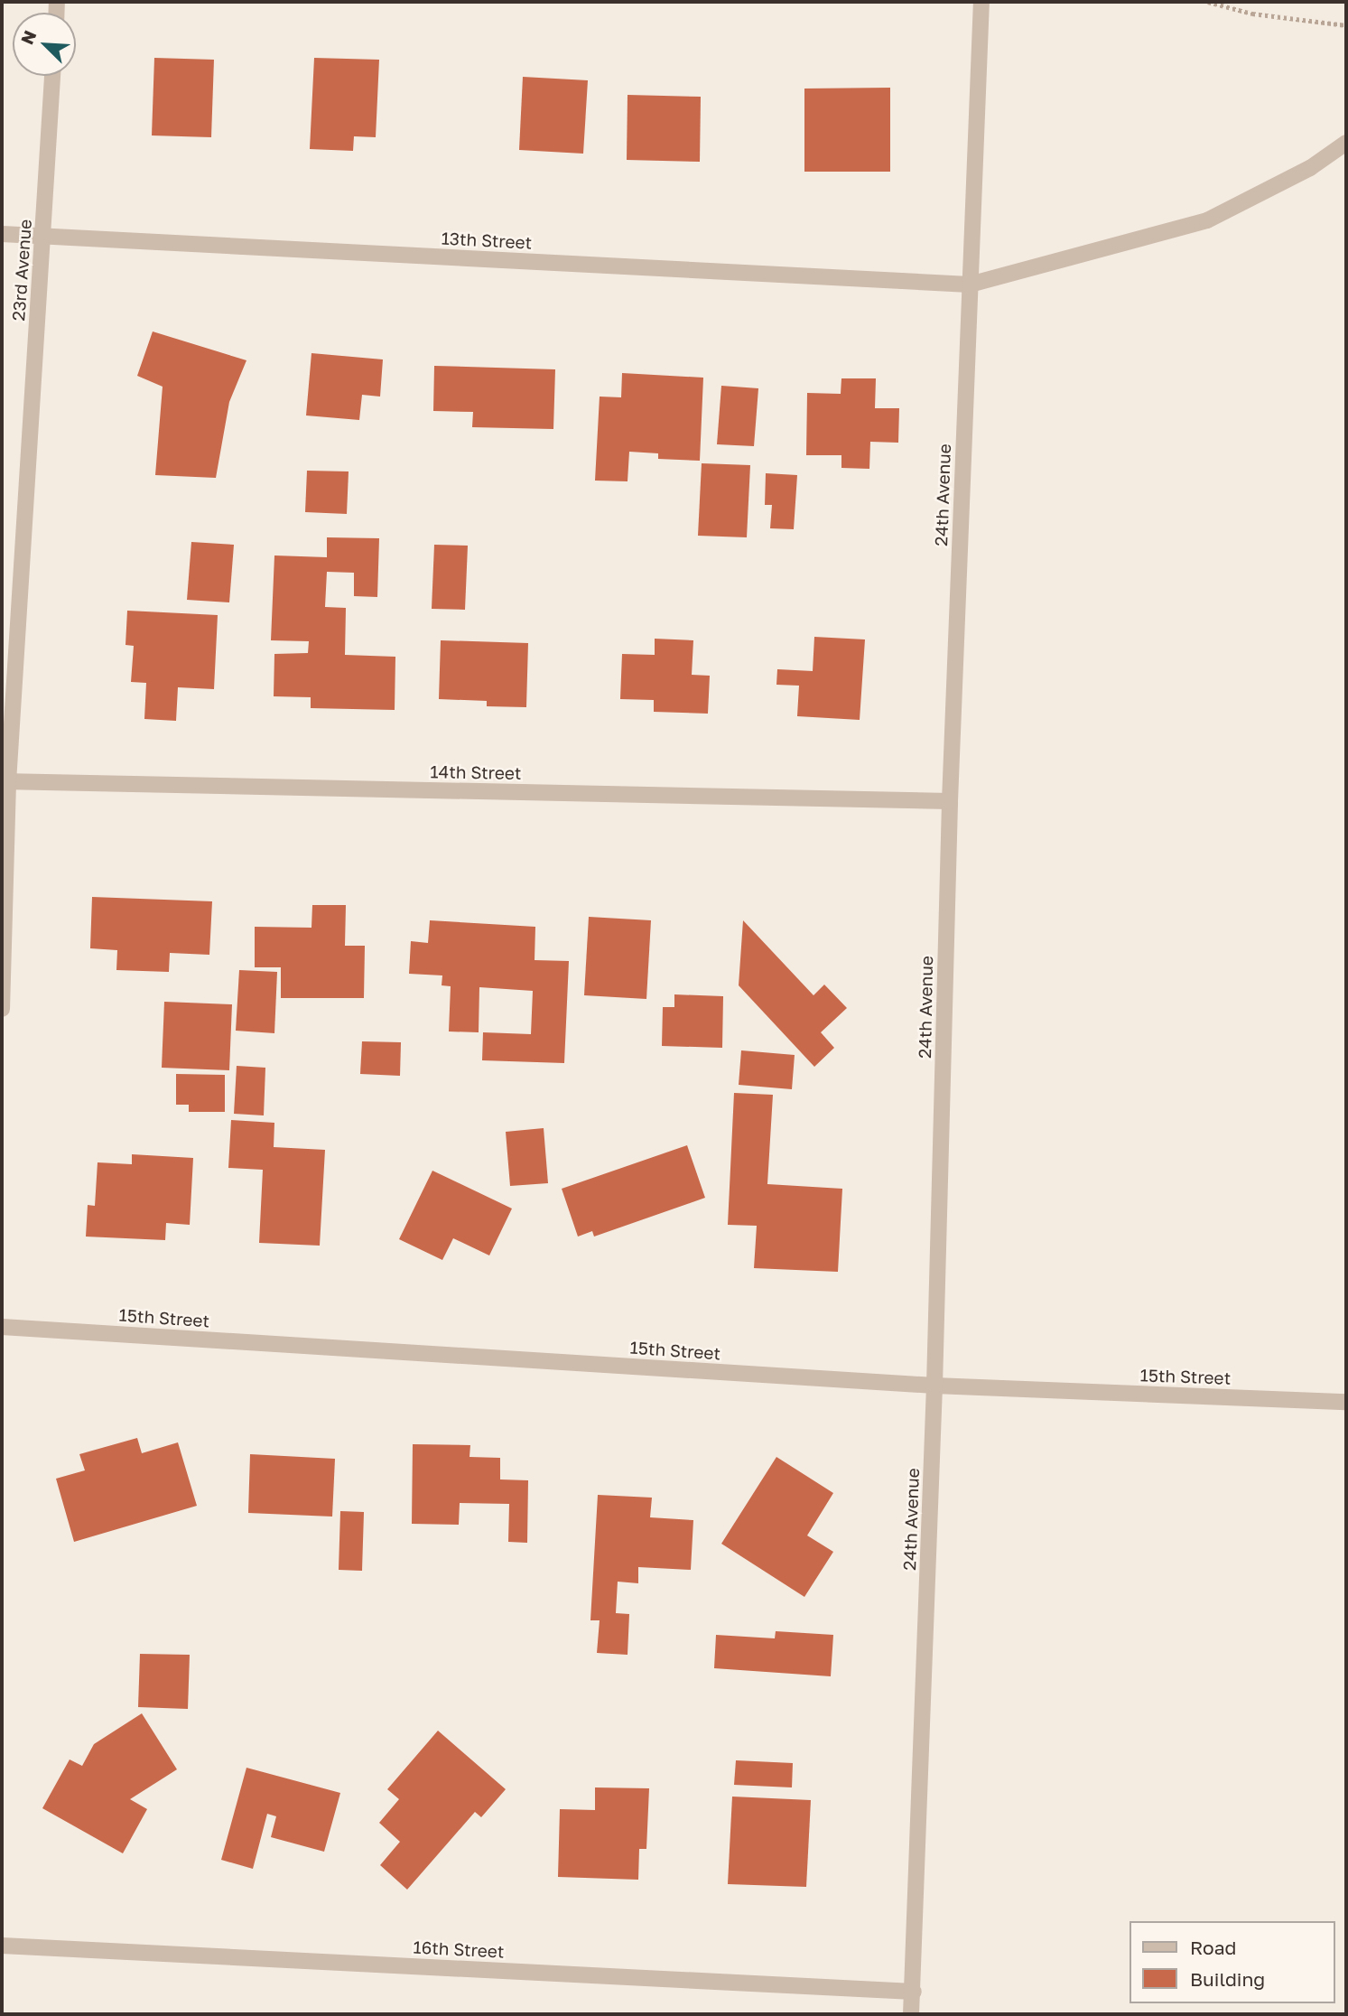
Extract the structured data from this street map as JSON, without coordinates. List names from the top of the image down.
{
  "streets": {
    "street": [
      "13th Street",
      "23rd Avenue",
      "24th Avenue",
      "14th Street",
      "15th Street",
      "16th Street"
    ]
  },
  "crossings": [
    ["13th Street", "23rd Avenue"],
    ["13th Street", "24th Avenue"],
    ["23rd Avenue", "14th Street"],
    ["24th Avenue", "14th Street"],
    ["24th Avenue", "15th Street"],
    ["24th Avenue", "16th Street"]
  ],
  "legend": ["Road", "Building"],
  "north": "top left"
}
